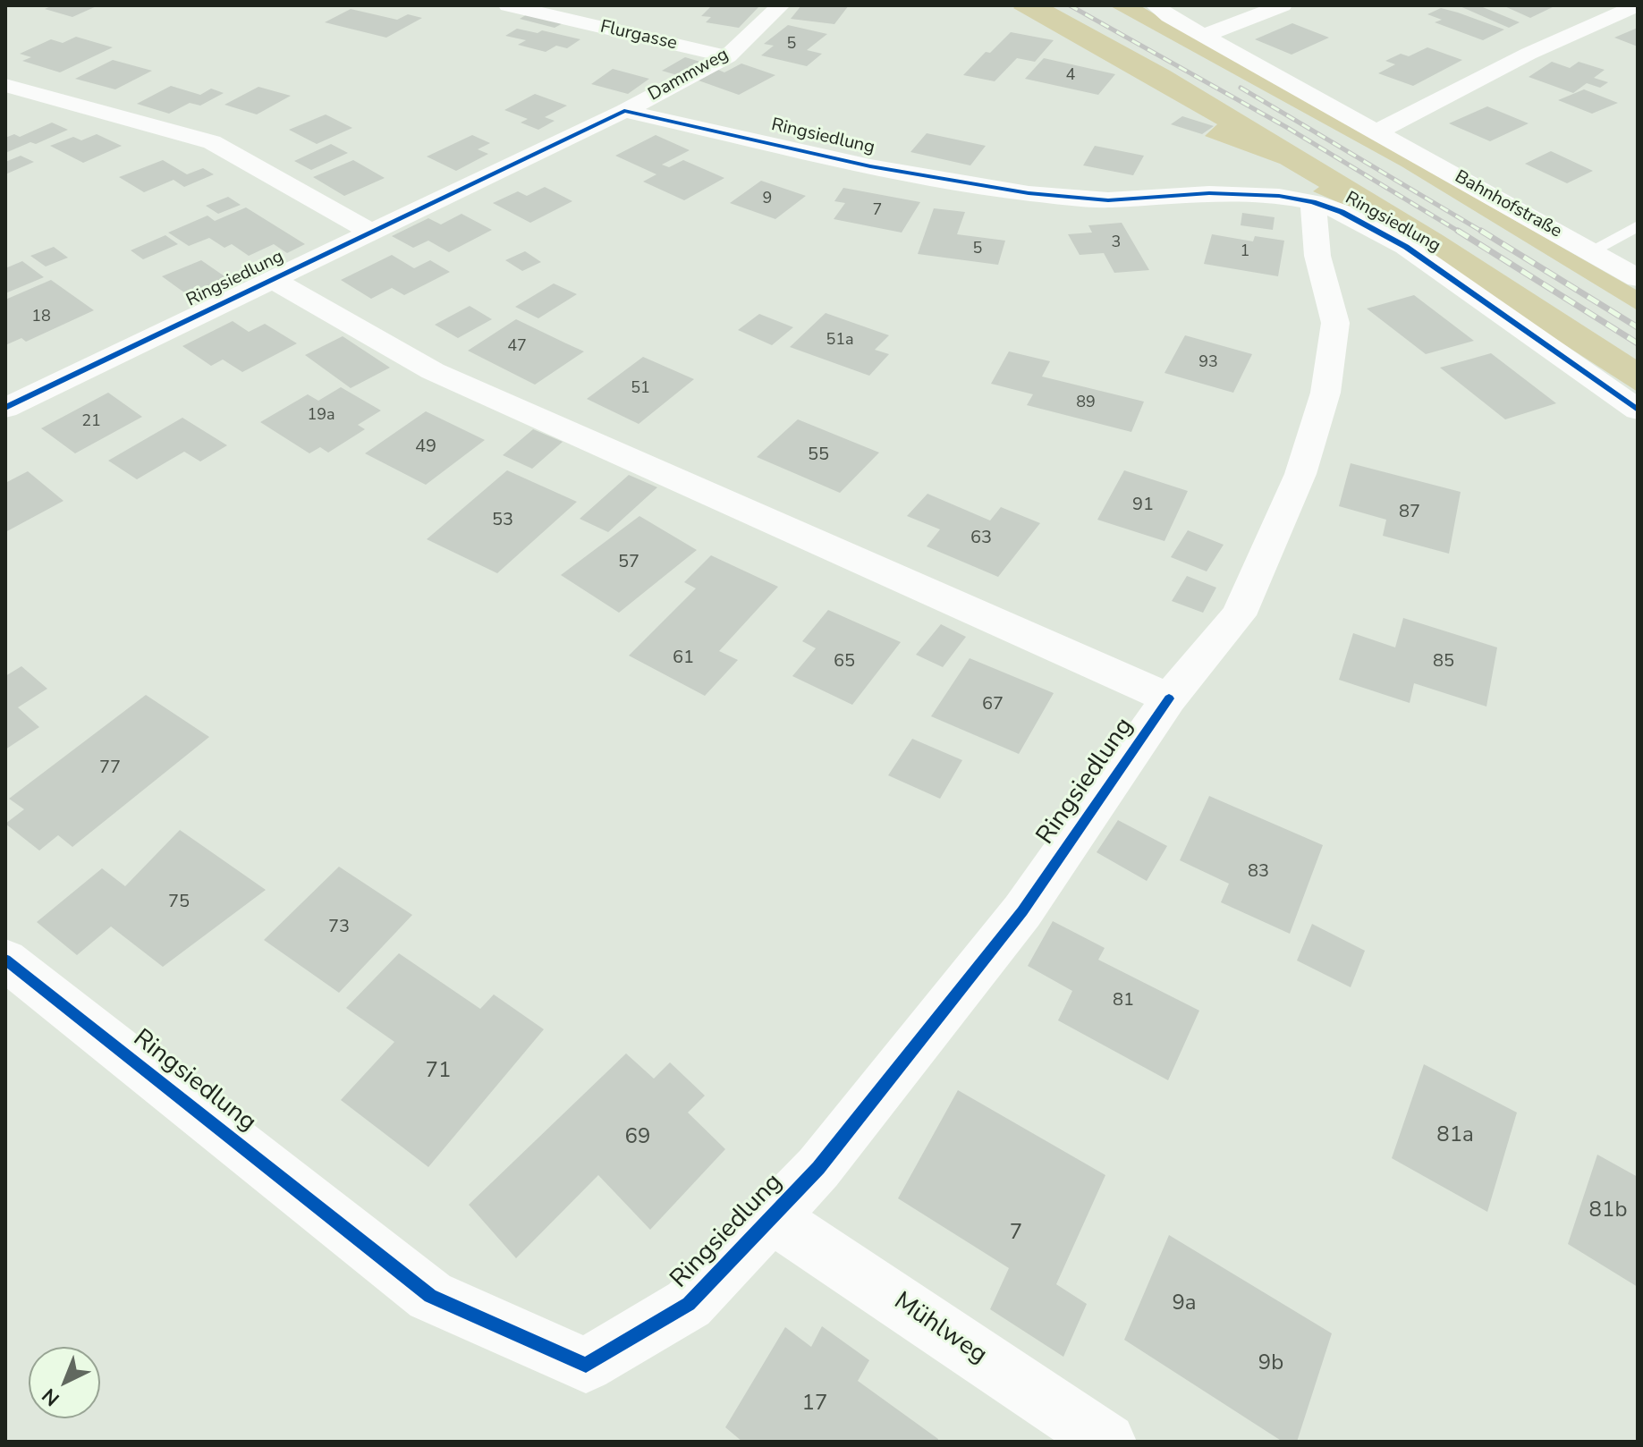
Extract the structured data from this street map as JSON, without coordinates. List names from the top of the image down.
{
  "streets": {
    "street": [
      "Flurgasse",
      "Dammweg",
      "Ringsiedlung",
      "Bahnhofstraße",
      "Mühlweg"
    ]
  },
  "crossings": [
    ["Flurgasse", "Dammweg"],
    ["Dammweg", "Ringsiedlung"],
    ["Ringsiedlung", "Mühlweg"]
  ],
  "house_numbers": [
    "5",
    "4",
    "9",
    "7",
    "3",
    "5",
    "1",
    "18",
    "51a",
    "47",
    "93",
    "51",
    "89",
    "19a",
    "21",
    "49",
    "55",
    "91",
    "87",
    "53",
    "63",
    "57",
    "61",
    "65",
    "85",
    "67",
    "77",
    "83",
    "75",
    "73",
    "81",
    "71",
    "81a",
    "69",
    "81b",
    "7",
    "9a",
    "9b",
    "17"
  ],
  "north": "bottom left"
}
